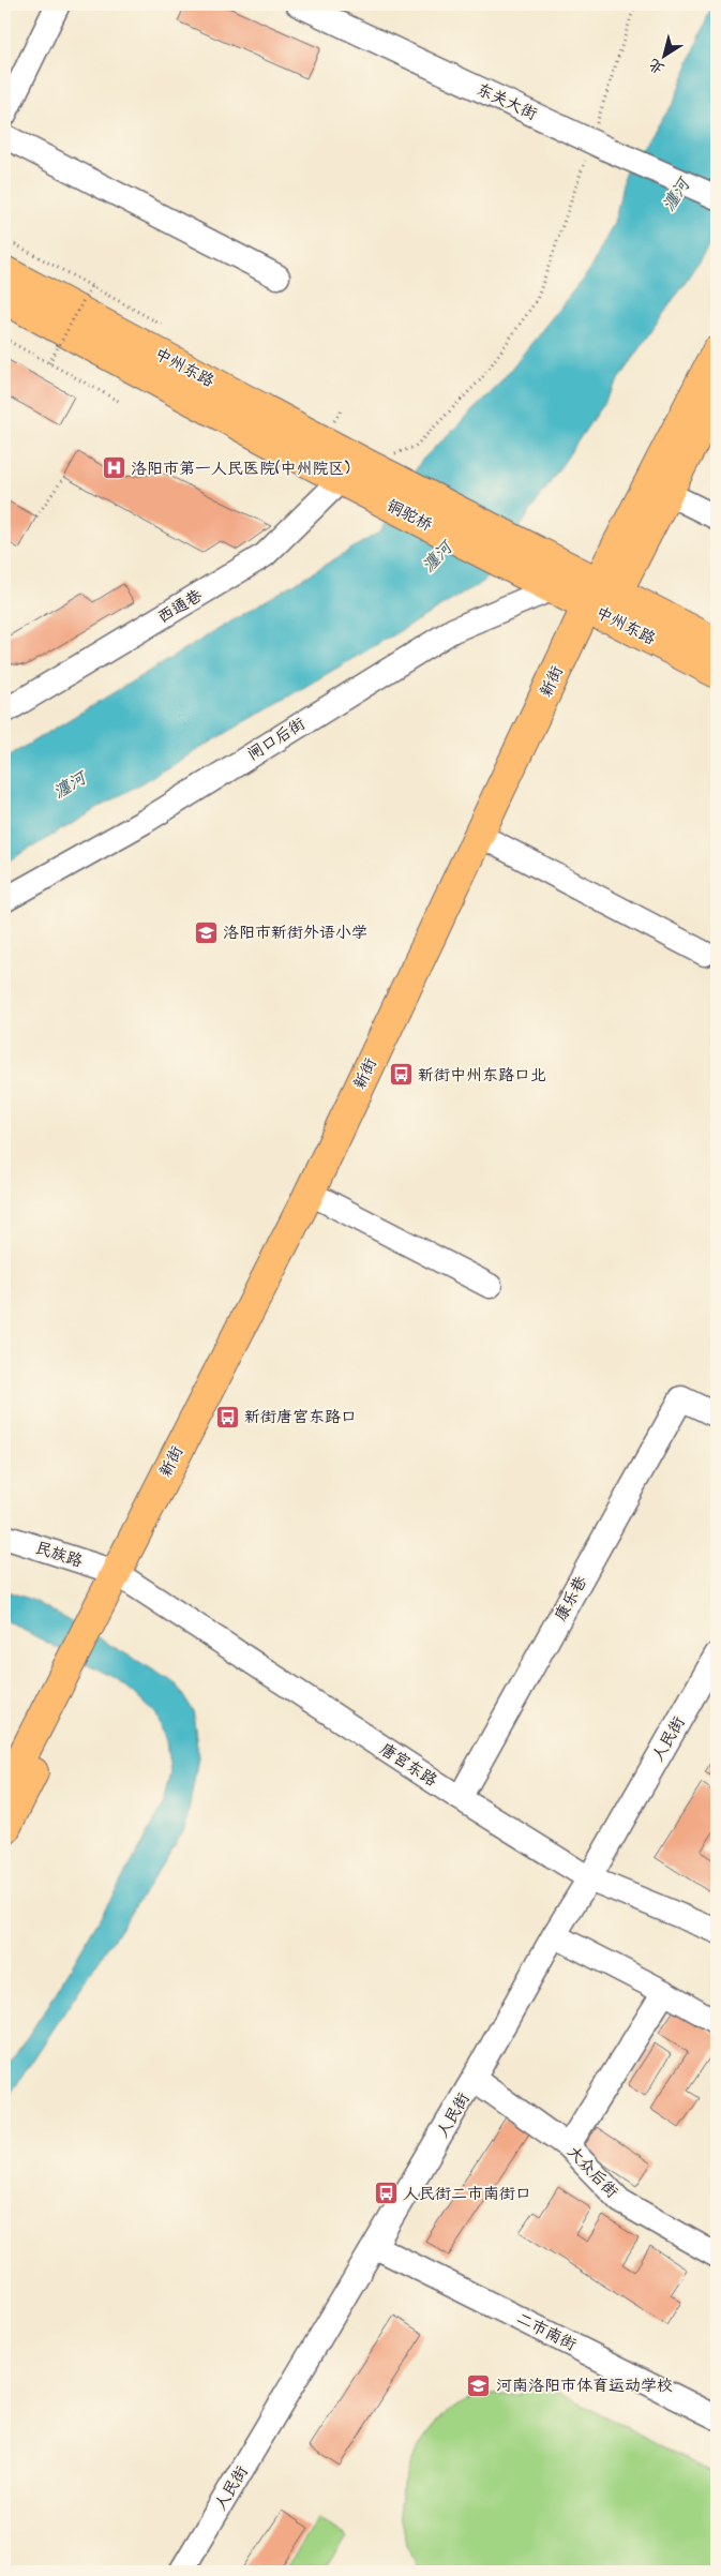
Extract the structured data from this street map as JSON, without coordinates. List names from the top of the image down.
{
  "streets": {
    "main road": ["中州东路", "铜驼桥", "新街"],
    "street": [
      "东关大街",
      "西通巷",
      "闸口后街",
      "民族路",
      "康乐巷",
      "人民街",
      "唐宫东路",
      "大众后街",
      "二市南街"
    ]
  },
  "crossings": [
    ["中州东路", "铜驼桥"],
    ["中州东路", "西通巷"],
    ["中州东路", "新街"],
    ["中州东路", "闸口后街"],
    ["铜驼桥", "西通巷"],
    ["铜驼桥", "闸口后街"],
    ["新街", "民族路"],
    ["新街", "唐宫东路"],
    ["民族路", "唐宫东路"],
    ["康乐巷", "唐宫东路"],
    ["人民街", "唐宫东路"],
    ["人民街", "大众后街"],
    ["人民街", "二市南街"]
  ],
  "water": ["瀍河"],
  "places": {
    "hospital": ["洛阳市第一人民医院(中州院区)"],
    "school or university": ["洛阳市新街外语小学", "河南洛阳市体育运动学校"],
    "bus stop": ["新街中州东路口北", "新街唐宫东路口", "人民街二市南街口"]
  },
  "north": "bottom left"
}
